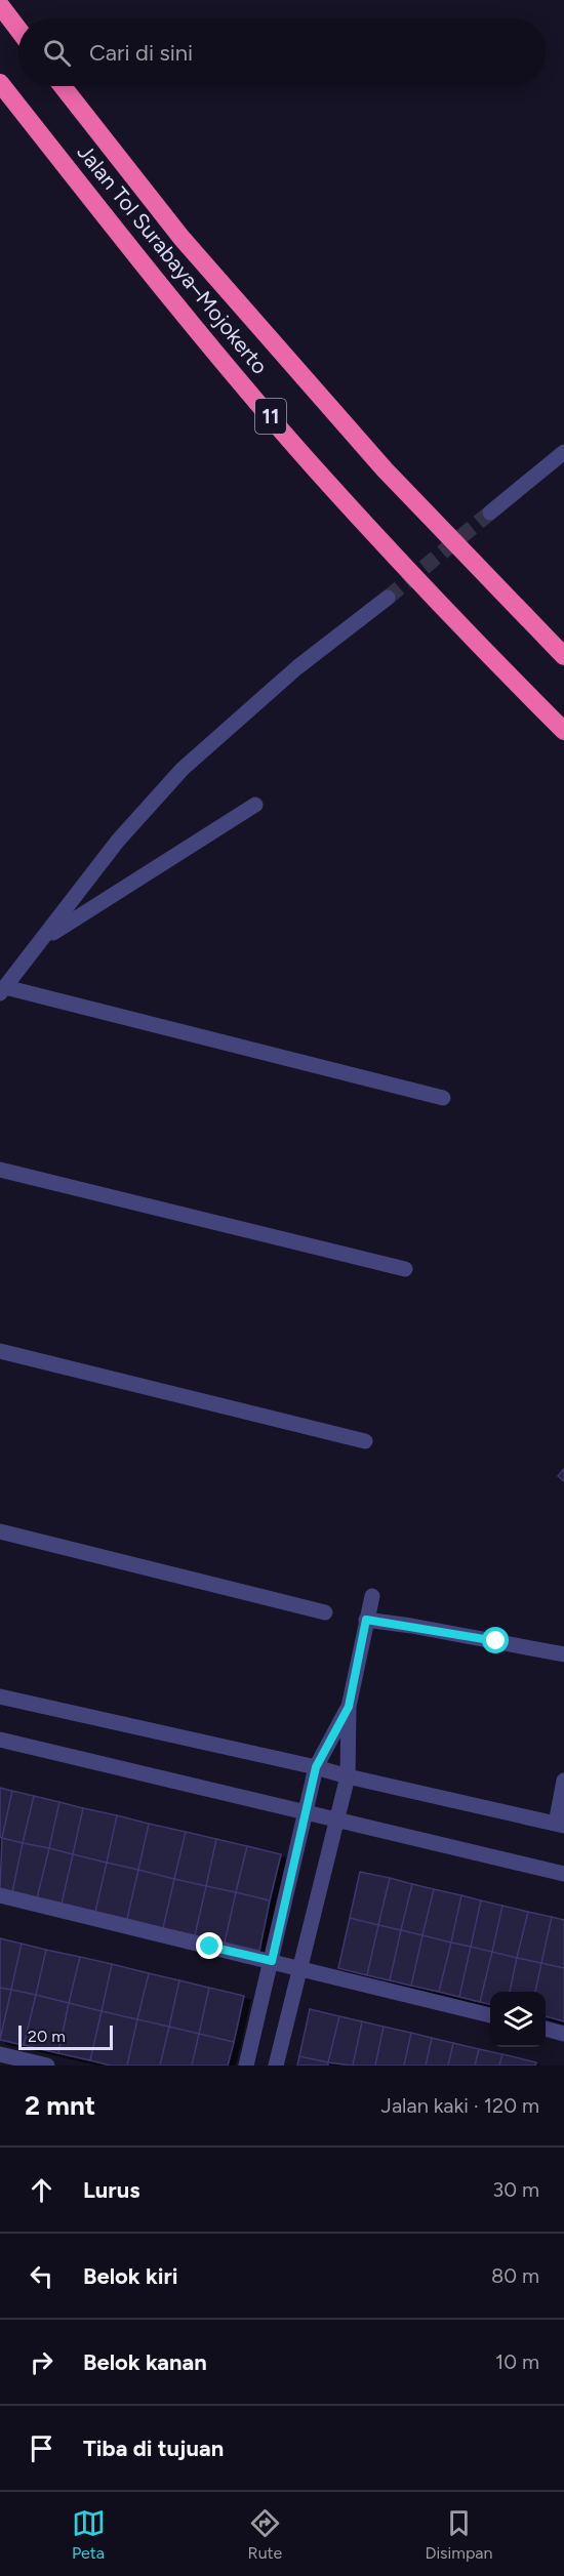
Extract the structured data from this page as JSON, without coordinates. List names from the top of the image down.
{
  "streets": {
    "highway": ["Jalan Tol Surabaya–Mojokerto", "11"]
  },
  "scale_bar": "20 m",
  "page": {
    "search": "Cari di sini",
    "scale": "20 m",
    "heading": ["2 mnt", "Jalan kaki · 120 m"],
    "list": [
      ["Lurus", "30 m"],
      ["Belok kiri", "80 m"],
      ["Belok kanan", "10 m"],
      "Tiba di tujuan"
    ],
    "nav": ["Peta", "Rute", "Disimpan"]
  }
}
